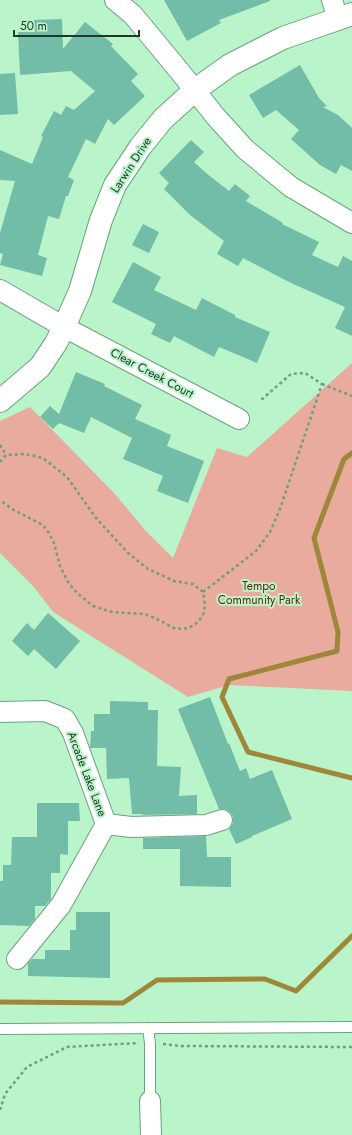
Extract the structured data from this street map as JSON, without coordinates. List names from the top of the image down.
{
  "streets": {
    "street": ["Larwin Drive", "Clear Creek Court", "Arcade Lake Lane"]
  },
  "crossings": [
    ["Larwin Drive", "Clear Creek Court"]
  ],
  "parks": ["Tempo Community Park"],
  "scale_bar": "50 m"
}
